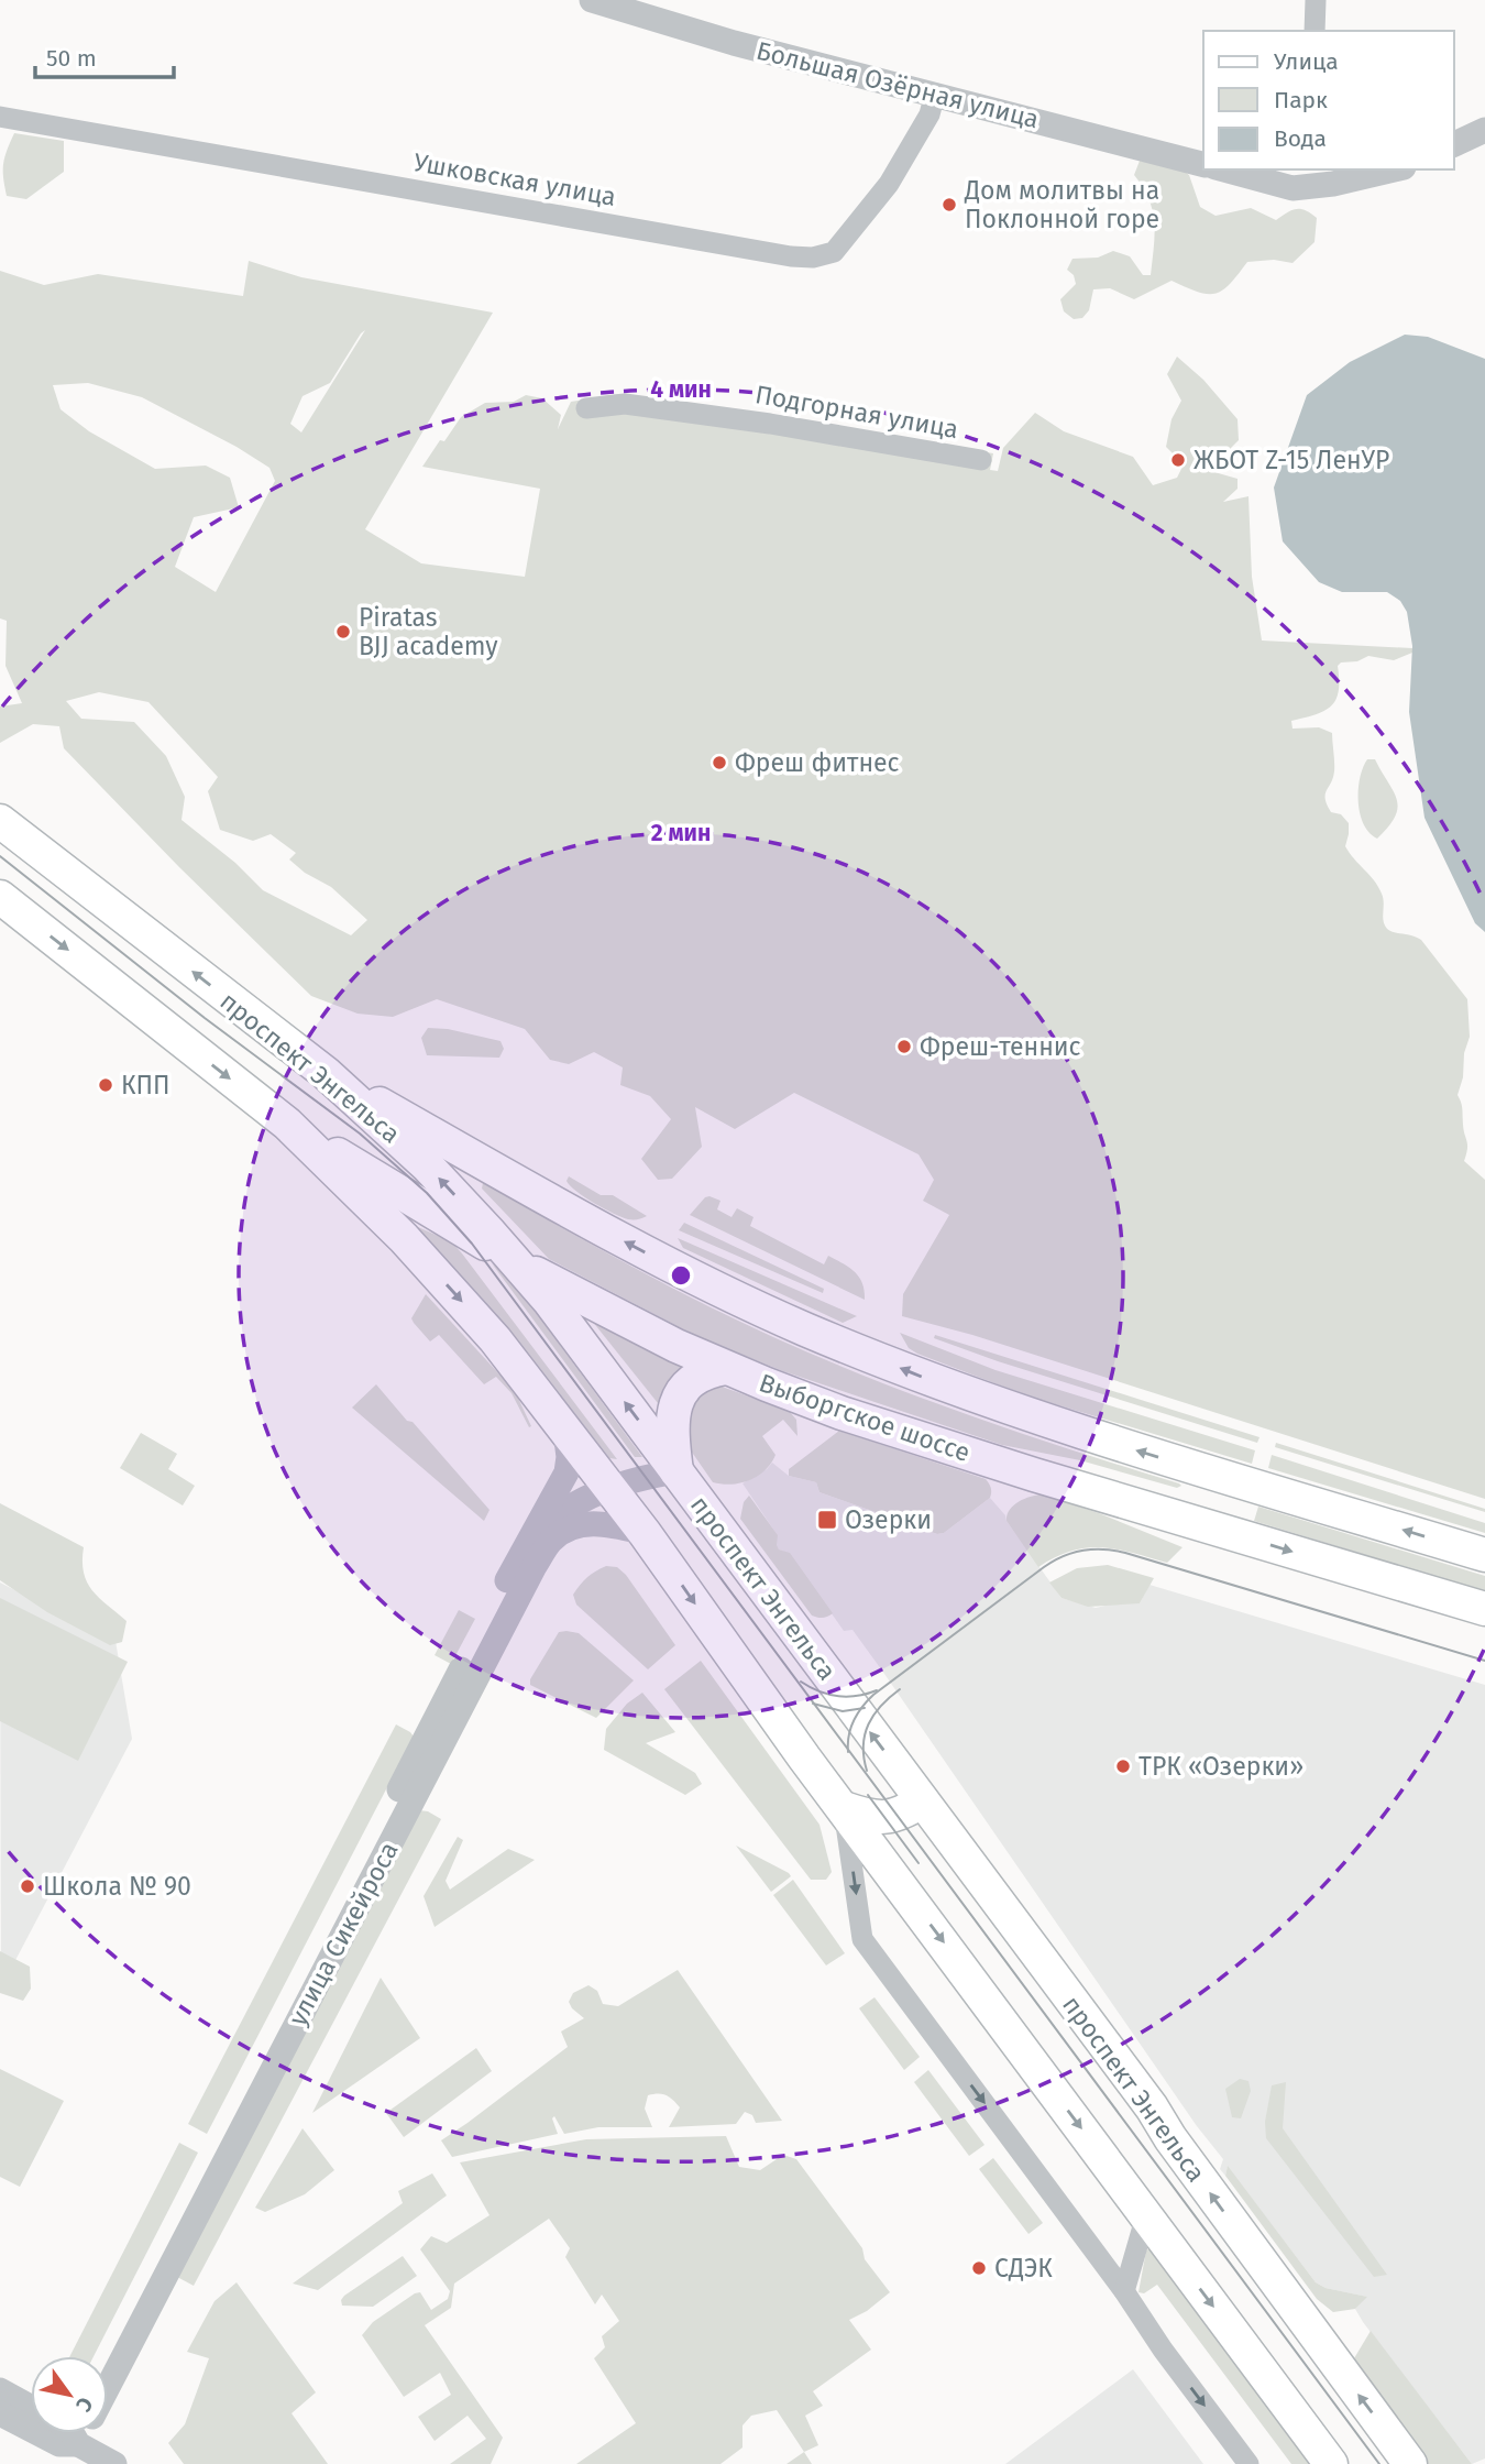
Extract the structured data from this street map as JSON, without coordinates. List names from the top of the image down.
{
  "streets": {
    "main road": ["проспект Энгельса", "Выборгское шоссе"],
    "street": [
      "Большая Озёрная улица",
      "Ушковская улица",
      "Подгорная улица",
      "улица Сикейроса"
    ]
  },
  "crossings": [
    ["Большая Озёрная улица", "Ушковская улица"],
    ["проспект Энгельса", "Выборгское шоссе"],
    ["проспект Энгельса", "улица Сикейроса"]
  ],
  "places": {
    "other": [
      "Дом молитвы на Поклонной горе",
      "ЖБОТ Z-15 ЛенУР",
      "Piratas BJJ academy",
      "Фреш фитнес",
      "Фреш-теннис",
      "КПП",
      "ТРК «Озерки»",
      "Школа № 90",
      "СДЭК"
    ],
    "transit": ["Озерки"]
  },
  "legend": ["Улица", "Парк", "Вода"],
  "scale_bar": "50 m",
  "north": "bottom right",
  "rings": ["4 мин", "2 мин"]
}
